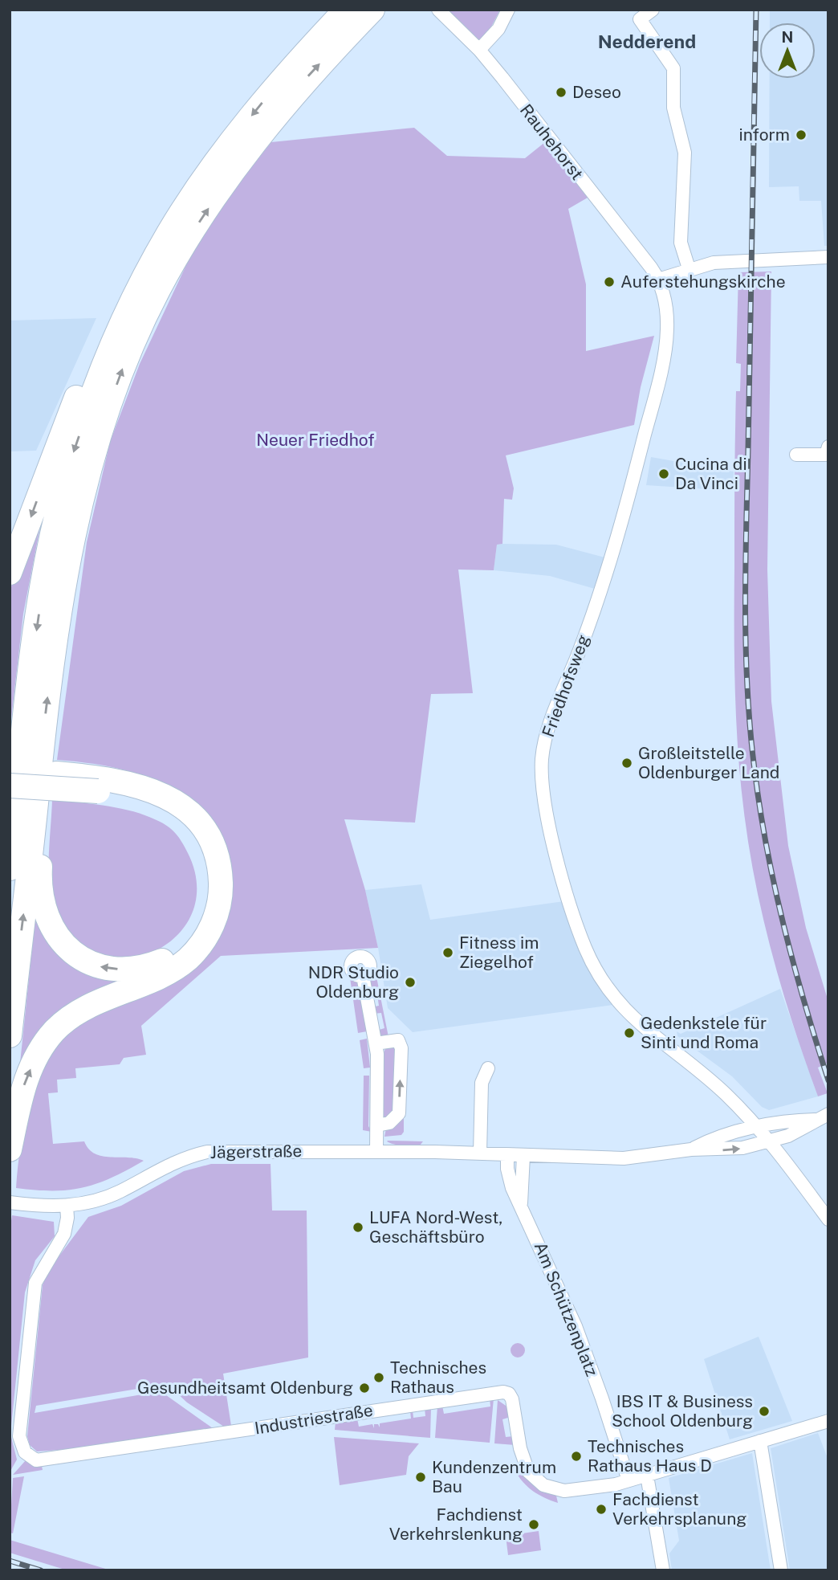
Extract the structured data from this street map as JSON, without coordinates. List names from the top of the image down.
{
  "streets": {
    "street": [
      "Rauhehorst",
      "Friedhofsweg",
      "Jägerstraße",
      "Am Schützenplatz",
      "Industriestraße"
    ]
  },
  "crossings": [
    ["Rauhehorst", "Friedhofsweg"],
    ["Friedhofsweg", "Jägerstraße"],
    ["Jägerstraße", "Am Schützenplatz"],
    ["Jägerstraße", "Industriestraße"],
    ["Am Schützenplatz", "Industriestraße"]
  ],
  "districts": ["Nedderend"],
  "parks": ["Neuer Friedhof"],
  "places": [
    "Deseo",
    "inform",
    "Auferstehungskirche",
    "Cucina di Da Vinci",
    "Großleitstelle Oldenburger Land",
    "Fitness im Ziegelhof",
    "NDR Studio Oldenburg",
    "Gedenkstele für Sinti und Roma",
    "LUFA Nord-West, Geschäftsbüro",
    "Technisches Rathaus",
    "Gesundheitsamt Oldenburg",
    "IBS IT & Business School Oldenburg",
    "Technisches Rathaus Haus D",
    "Kundenzentrum Bau",
    "Fachdienst Verkehrsplanung",
    "Fachdienst Verkehrslenkung"
  ],
  "north": "top"
}
